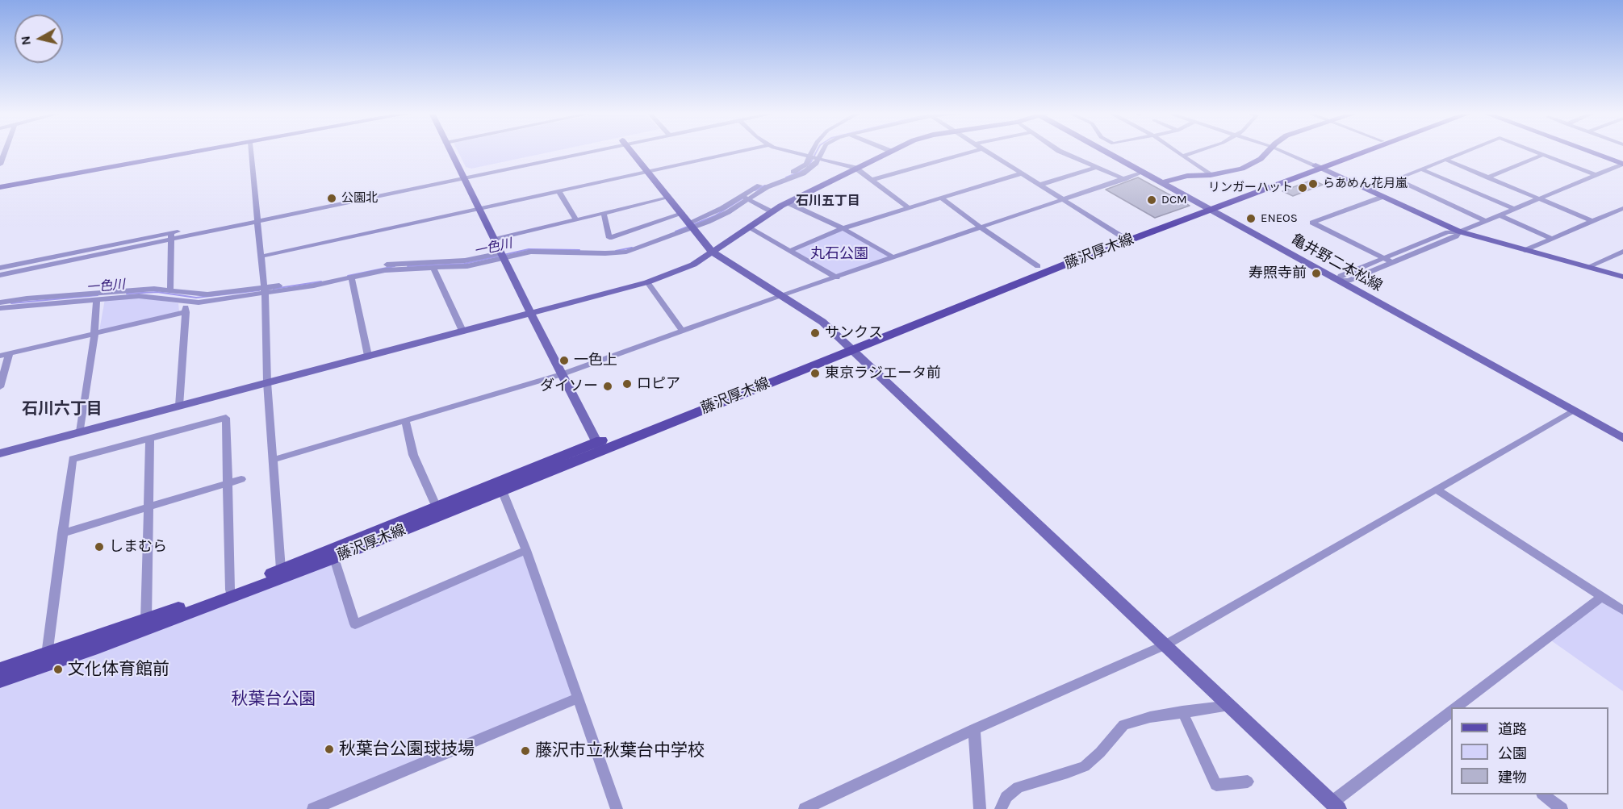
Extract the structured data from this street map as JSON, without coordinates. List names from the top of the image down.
{
  "streets": {
    "main road": ["藤沢厚木線"],
    "street": ["亀井野二本松線"]
  },
  "crossings": [
    ["藤沢厚木線", "亀井野二本松線"]
  ],
  "districts": ["石川五丁目", "石川六丁目"],
  "water": ["一色川"],
  "parks": ["丸石公園", "秋葉台公園"],
  "places": [
    "らあめん花月嵐",
    "リンガーハット",
    "公園北",
    "DCM",
    "ENEOS",
    "寿照寺前",
    "サンクス",
    "一色上",
    "東京ラジエータ前",
    "ロピア",
    "ダイソー",
    "しまむら",
    "文化体育館前",
    "秋葉台公園球技場",
    "藤沢市立秋葉台中学校"
  ],
  "legend": ["道路", "公園", "建物"],
  "north": "left"
}
